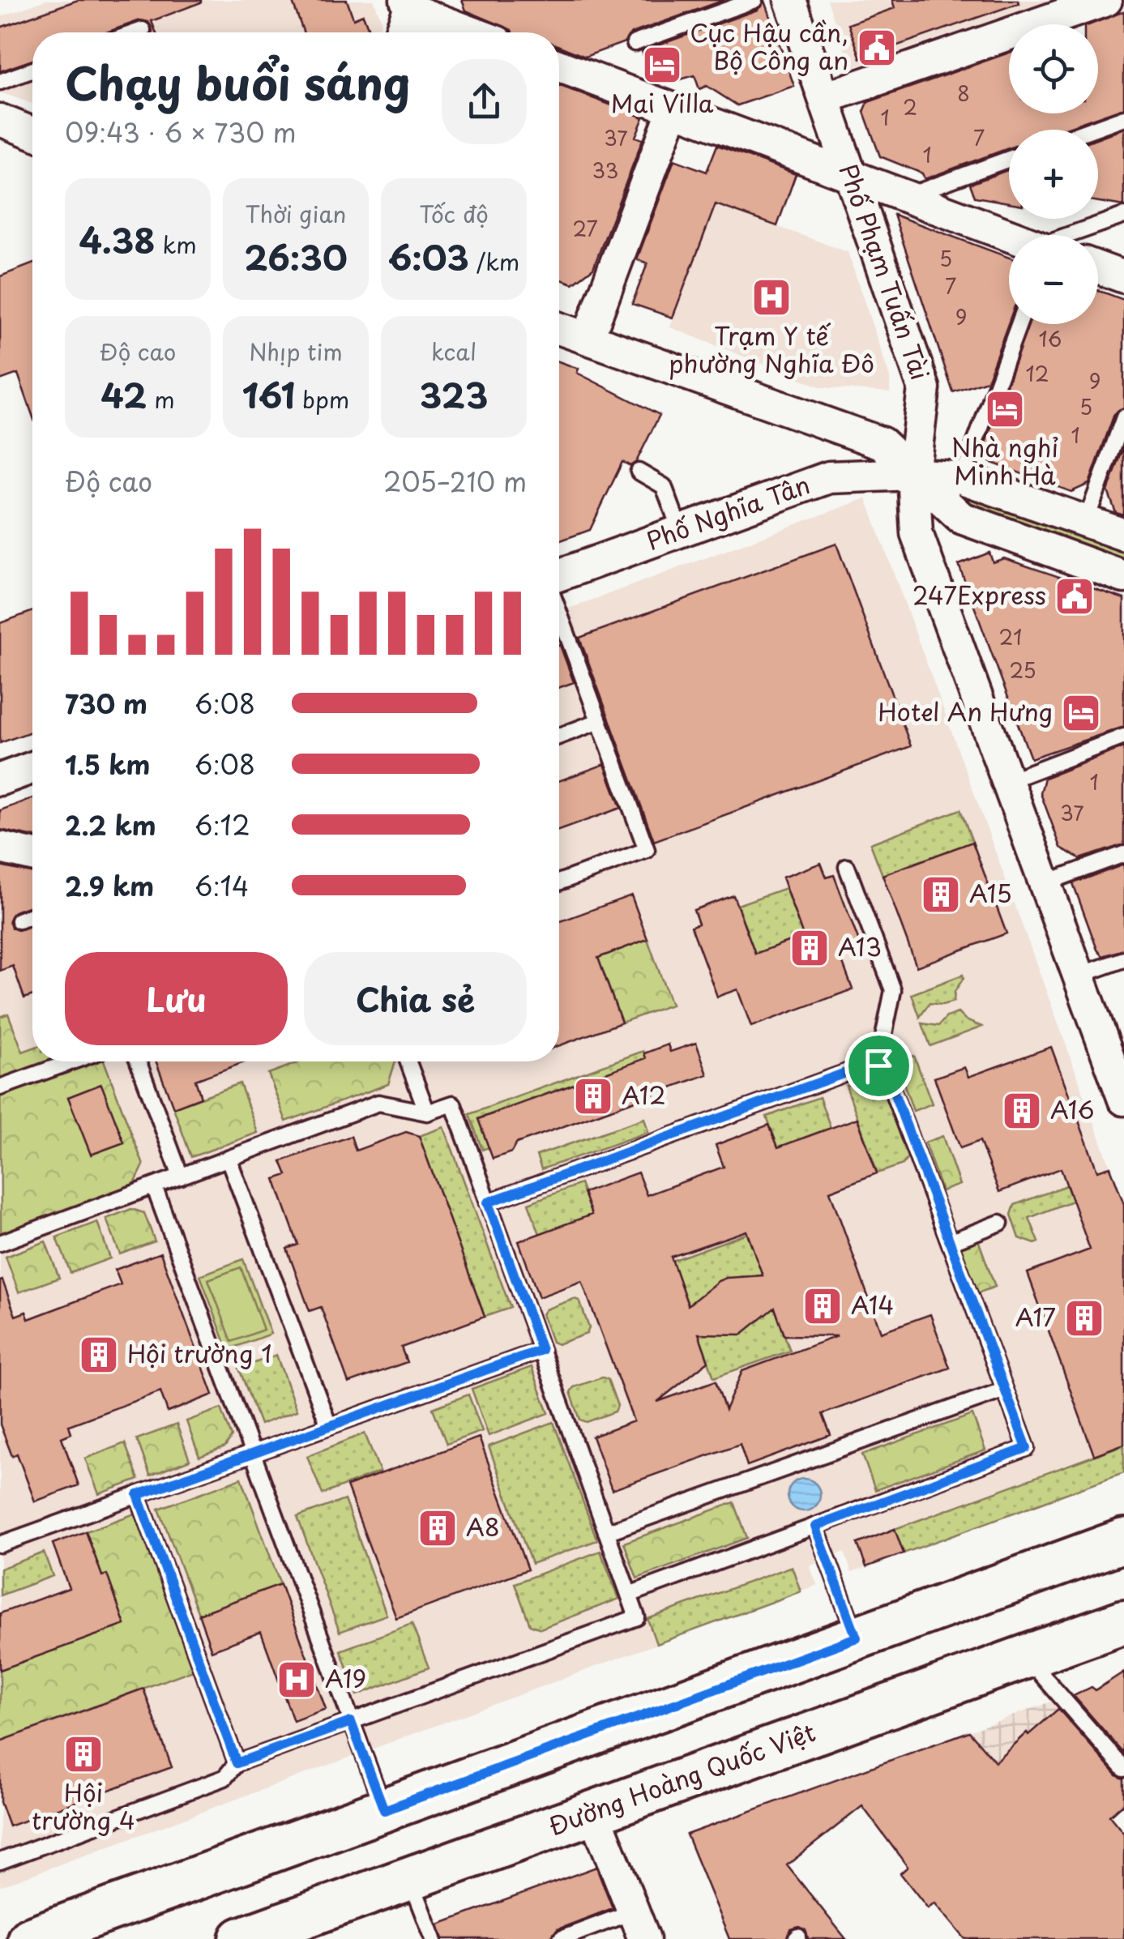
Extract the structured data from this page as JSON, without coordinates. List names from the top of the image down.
{
  "streets": {
    "main road": ["Đường Hoàng Quốc Việt"],
    "street": ["Phố Phạm Tuấn Tài", "Phố Nghĩa Tân"]
  },
  "crossings": [
    ["Phố Phạm Tuấn Tài", "Phố Nghĩa Tân"]
  ],
  "places": {
    "public building": ["Cục Hậu cần, Bộ Công an", "247Express"],
    "hotel": ["Mai Villa", "Nhà nghỉ Minh Hà", "Hotel An Hưng"],
    "hospital": ["Trạm Y tế phường Nghĩa Đô", "A19"],
    "building": [
      "A15",
      "A13",
      "A12",
      "A16",
      "A14",
      "A17",
      "Hội trường 1",
      "A8",
      "Hội trường 4"
    ]
  },
  "house_numbers": [
    "8",
    "2",
    "1",
    "37",
    "7",
    "1",
    "33",
    "27",
    "5",
    "7",
    "9",
    "16",
    "12",
    "9",
    "5",
    "1",
    "21",
    "25",
    "1",
    "37"
  ],
  "page": {
    "map_buttons": ["+", "−"],
    "heading": ["Chạy buổi sáng", "09:43 · 6 × 730 m"],
    "stats": [
      ["4.38 km"],
      ["Thời gian", "26:30"],
      ["Tốc độ", "6:03 /km"],
      ["Độ cao", "42 m"],
      ["Nhịp tim", "161 bpm"],
      ["kcal", "323"]
    ],
    "chart": ["Độ cao", "205–210 m"],
    "list": [
      {
        "name": "730 m",
        "note": "6:08"
      },
      {
        "name": "1.5 km",
        "note": "6:08"
      },
      {
        "name": "2.2 km",
        "note": "6:12"
      },
      {
        "name": "2.9 km",
        "note": "6:14"
      }
    ],
    "buttons": ["Lưu", "Chia sẻ"]
  }
}
